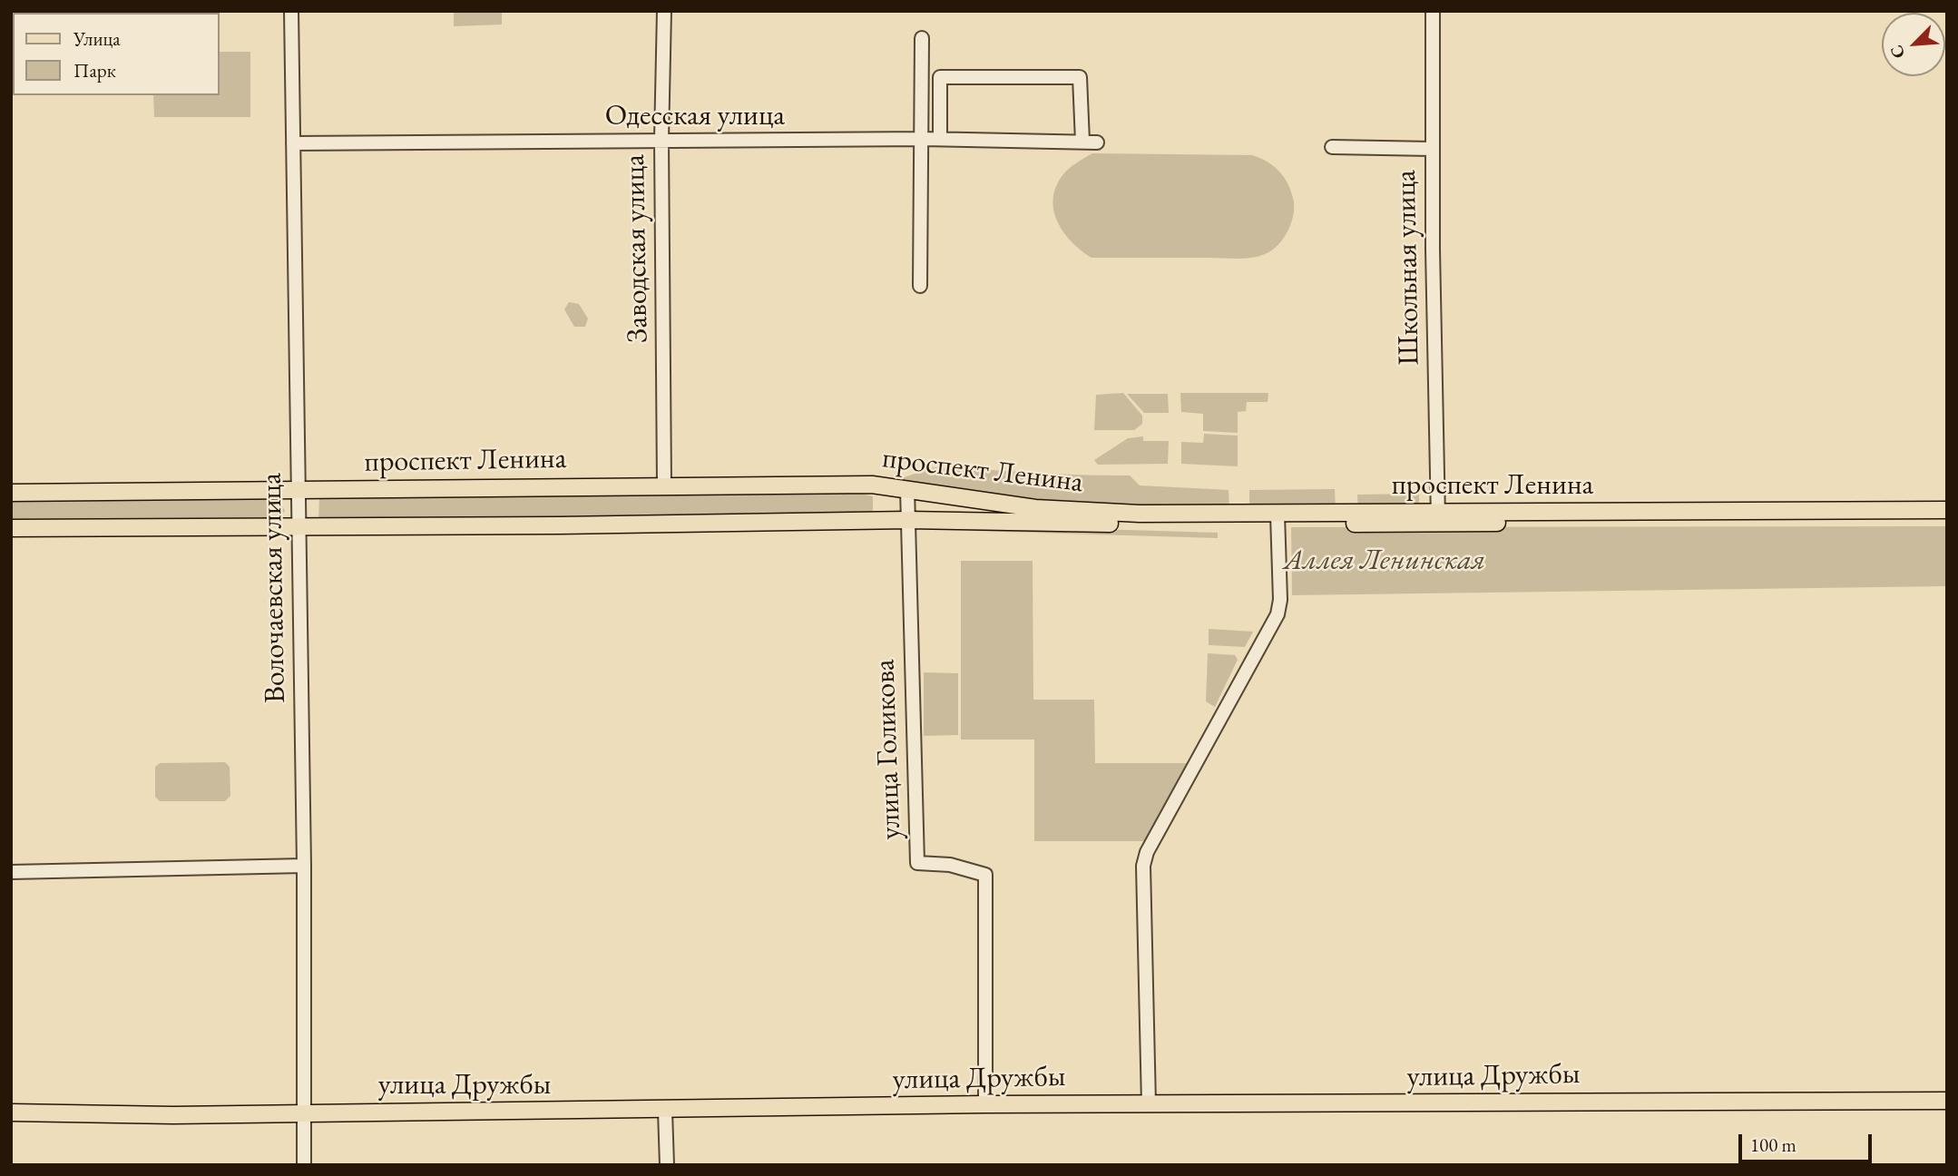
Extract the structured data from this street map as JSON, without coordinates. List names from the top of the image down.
{
  "streets": {
    "main road": ["проспект Ленина", "улица Дружбы"],
    "street": [
      "Одесская улица",
      "Заводская улица",
      "Школьная улица",
      "Волочаевская улица",
      "улица Голикова"
    ]
  },
  "crossings": [
    ["Одесская улица", "Заводская улица"],
    ["Одесская улица", "Волочаевская улица"],
    ["Заводская улица", "проспект Ленина"],
    ["Школьная улица", "проспект Ленина"],
    ["проспект Ленина", "Волочаевская улица"],
    ["проспект Ленина", "улица Голикова"],
    ["Волочаевская улица", "улица Дружбы"],
    ["улица Голикова", "улица Дружбы"]
  ],
  "parks": ["Аллея Ленинская"],
  "legend": ["Улица", "Парк"],
  "scale_bar": "100 m",
  "north": "bottom left"
}
